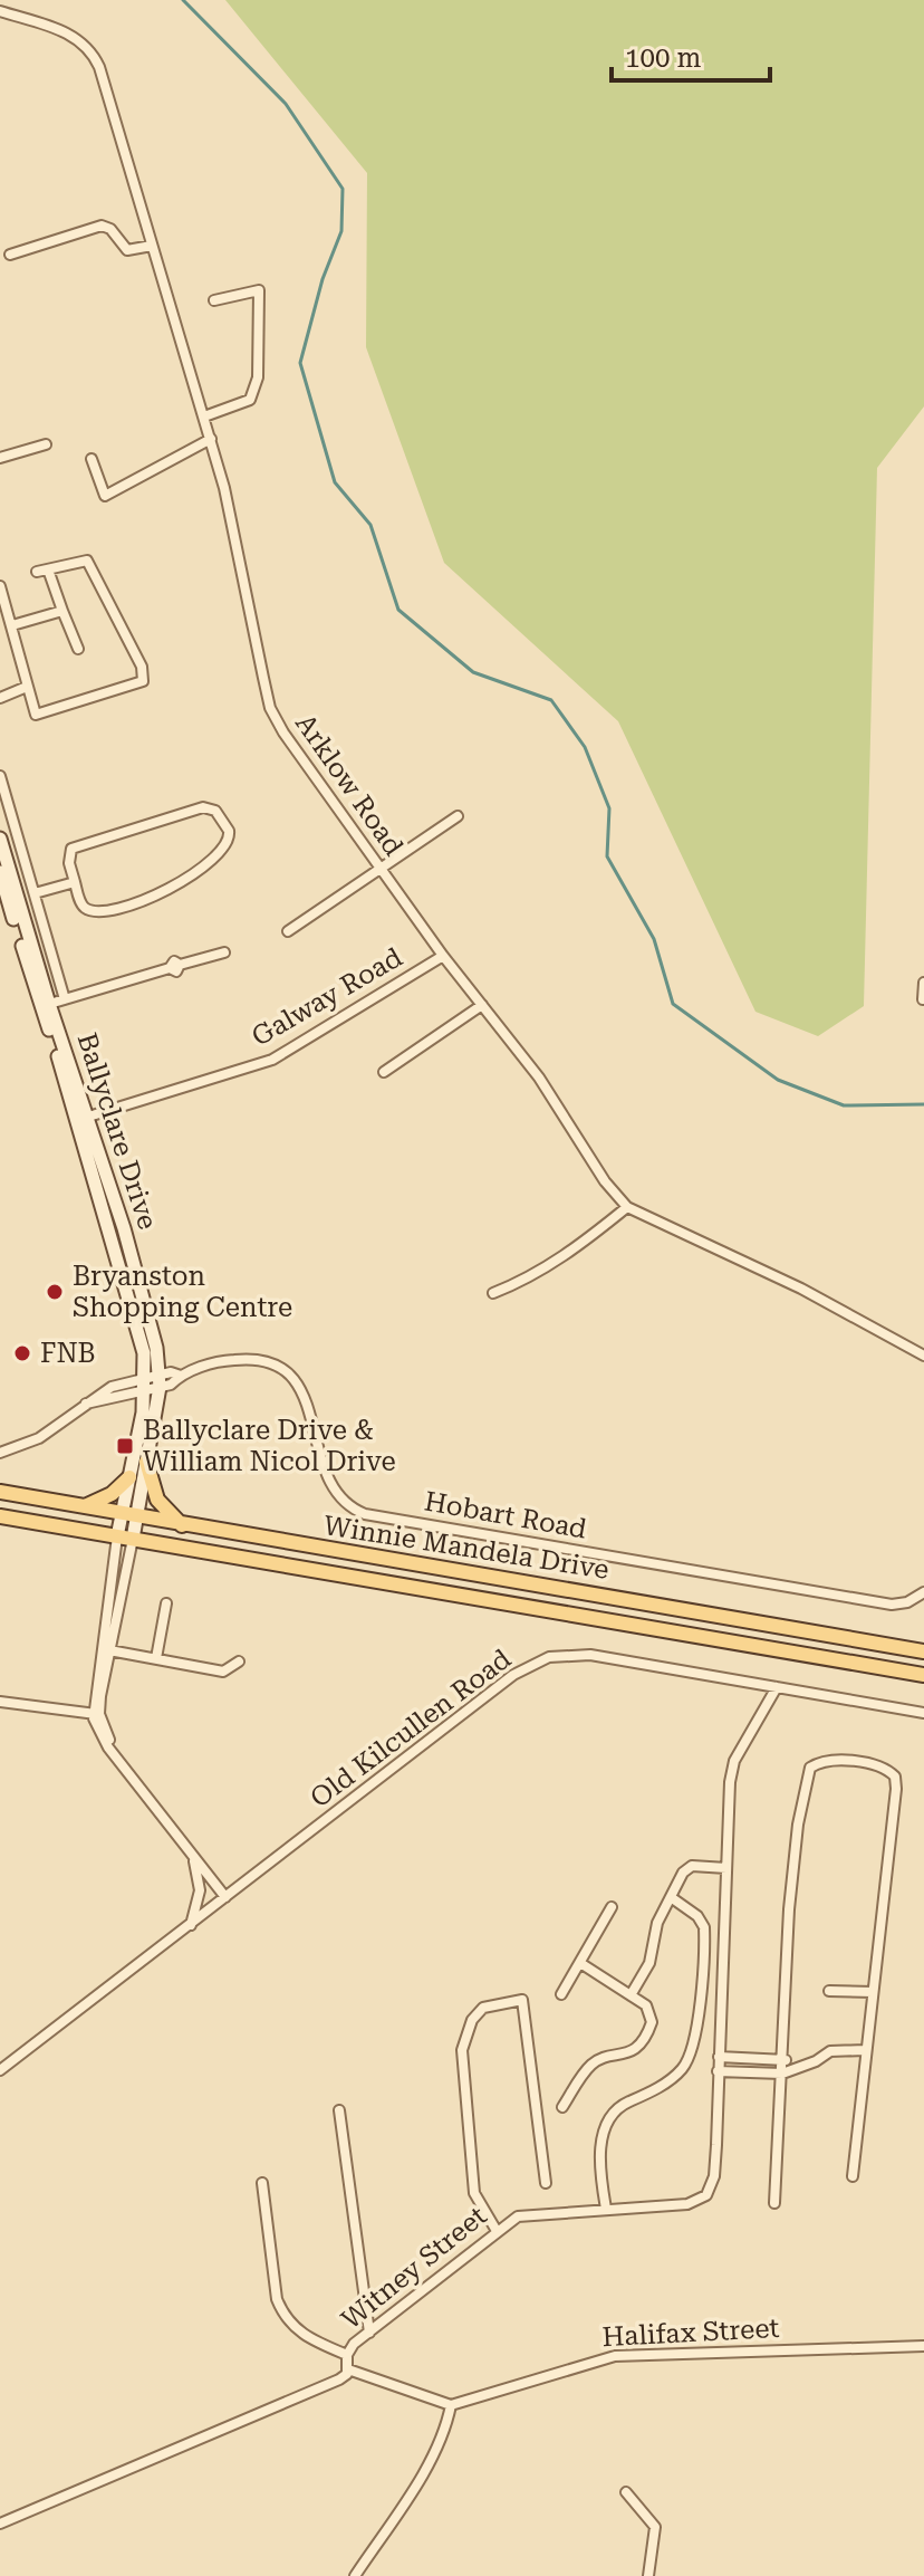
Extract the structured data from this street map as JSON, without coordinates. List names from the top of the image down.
{
  "streets": {
    "main road": ["Winnie Mandela Drive"],
    "street": [
      "Arklow Road",
      "Galway Road",
      "Ballyclare Drive",
      "Hobart Road",
      "Old Kilcullen Road",
      "Witney Street",
      "Halifax Street"
    ]
  },
  "crossings": [
    ["Arklow Road", "Galway Road"],
    ["Galway Road", "Ballyclare Drive"],
    ["Ballyclare Drive", "Hobart Road"],
    ["Ballyclare Drive", "Winnie Mandela Drive"],
    ["Old Kilcullen Road", "Witney Street"]
  ],
  "places": {
    "other": ["Bryanston Shopping Centre", "FNB"],
    "transit": ["Ballyclare Drive & William Nicol Drive"]
  },
  "scale_bar": "100 m"
}
